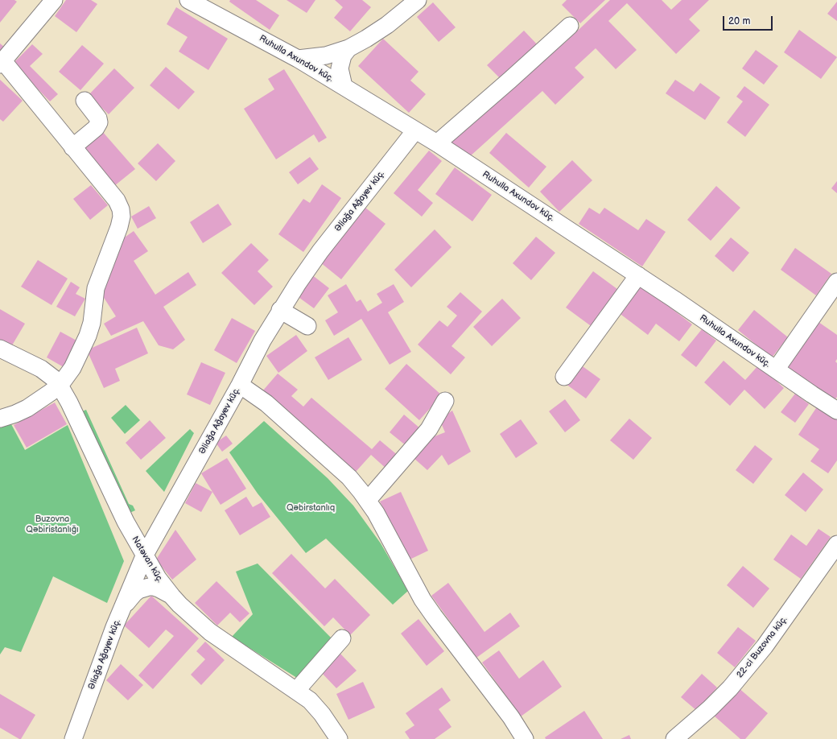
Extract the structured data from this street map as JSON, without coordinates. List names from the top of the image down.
{
  "streets": {
    "street": [
      "Ruhulla Axundov küç.",
      "Əliağa Ağayev küç.",
      "Natəvan küç.",
      "22-ci Buzovna küç."
    ]
  },
  "crossings": [
    ["Ruhulla Axundov küç.", "Əliağa Ağayev küç."],
    ["Əliağa Ağayev küç.", "Natəvan küç."]
  ],
  "parks": ["Qəbirstanlıq", "Buzovna Qəbiristanlığı"],
  "scale_bar": "20 m"
}
